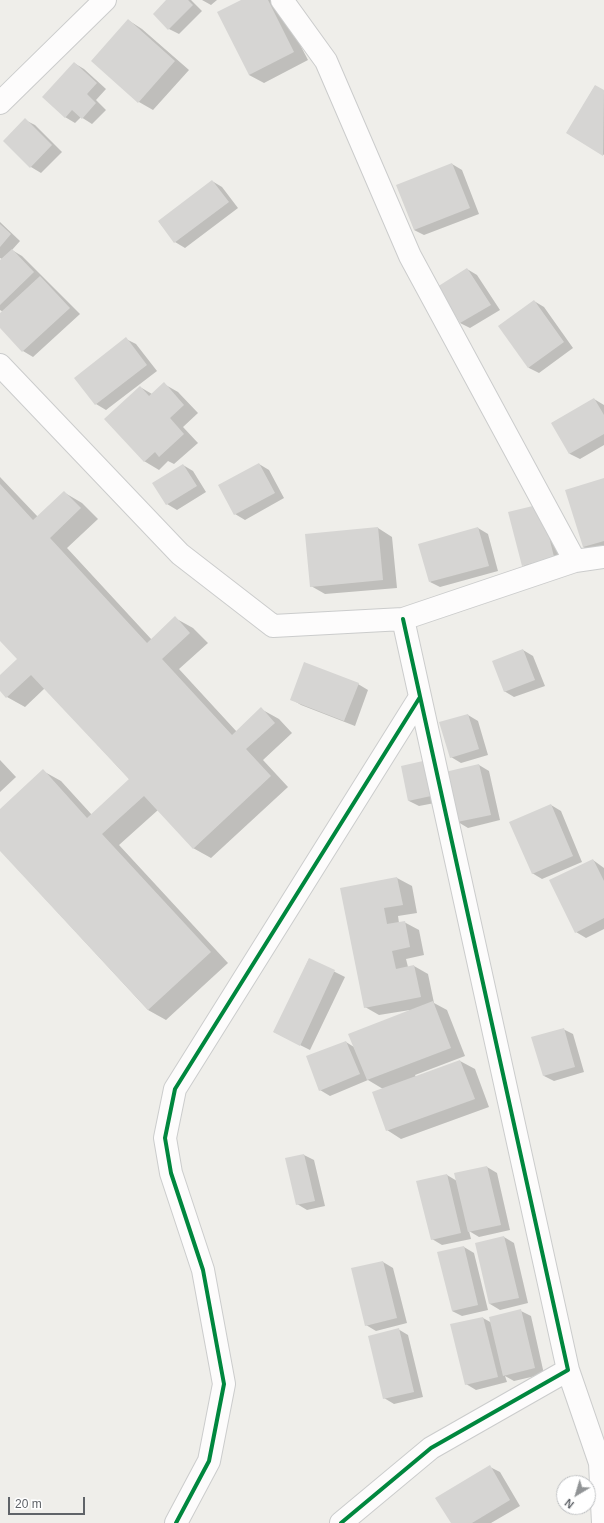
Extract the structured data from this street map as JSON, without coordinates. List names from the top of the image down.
{
  "scale_bar": "20 m",
  "north": "bottom left"
}
